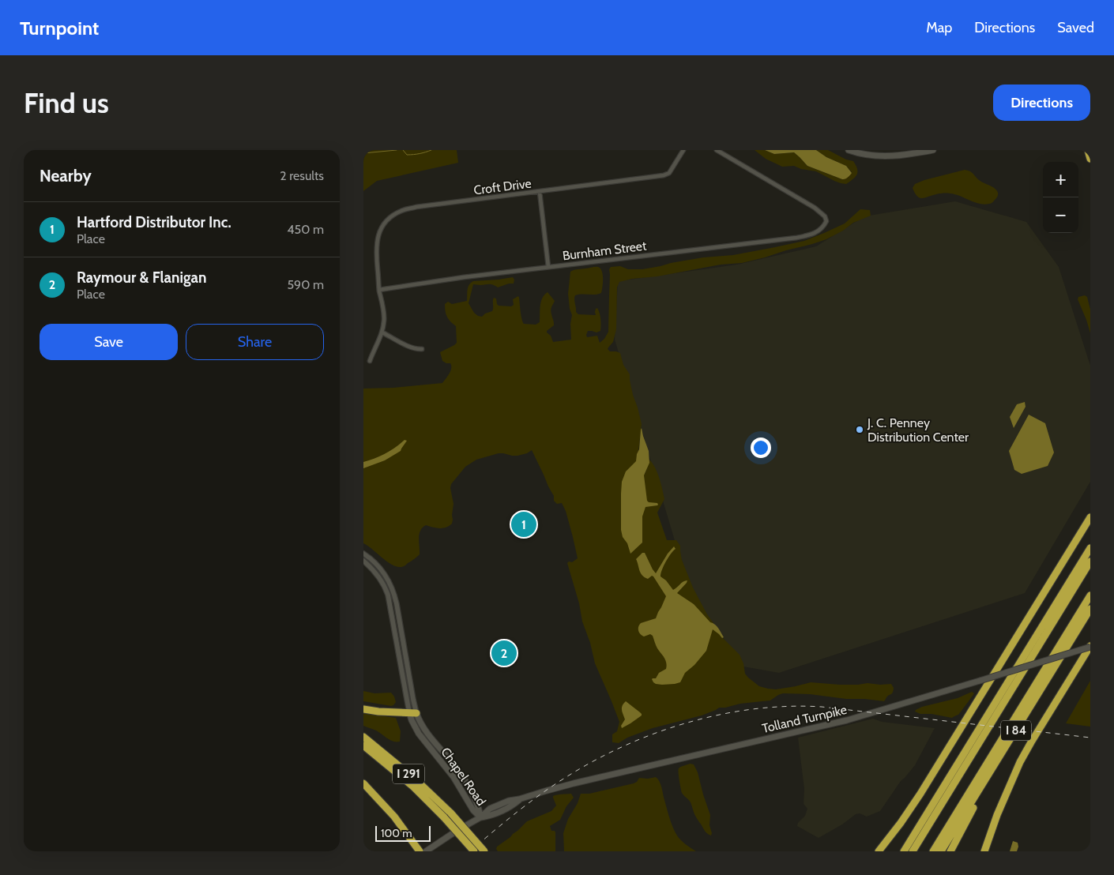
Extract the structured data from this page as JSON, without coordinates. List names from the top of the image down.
{
  "streets": {
    "highway": ["I 84", "I 291"],
    "main road": ["Tolland Turnpike", "Chapel Road"],
    "street": ["Croft Drive", "Burnham Street"]
  },
  "crossings": [
    ["Croft Drive", "Burnham Street"],
    ["Tolland Turnpike", "Chapel Road"]
  ],
  "places": ["J. C. Penney Distribution Center"],
  "scale_bar": "100 m",
  "page": {
    "header": "Turnpoint",
    "nav": ["Map", "Directions", "Saved"],
    "buttons": [
      "Directions",
      ["Save", "Share"]
    ],
    "title": "Find us",
    "heading": ["Nearby", "2 results"],
    "map_buttons": ["+", "−"],
    "list": [
      {
        "mark": "1",
        "name": "Hartford Distributor Inc.",
        "note": "Place",
        "value": "450 m"
      },
      {
        "mark": "2",
        "name": "Raymour & Flanigan",
        "note": "Place",
        "value": "590 m"
      }
    ],
    "pins": ["1", "2"],
    "scale": "100 m"
  }
}
